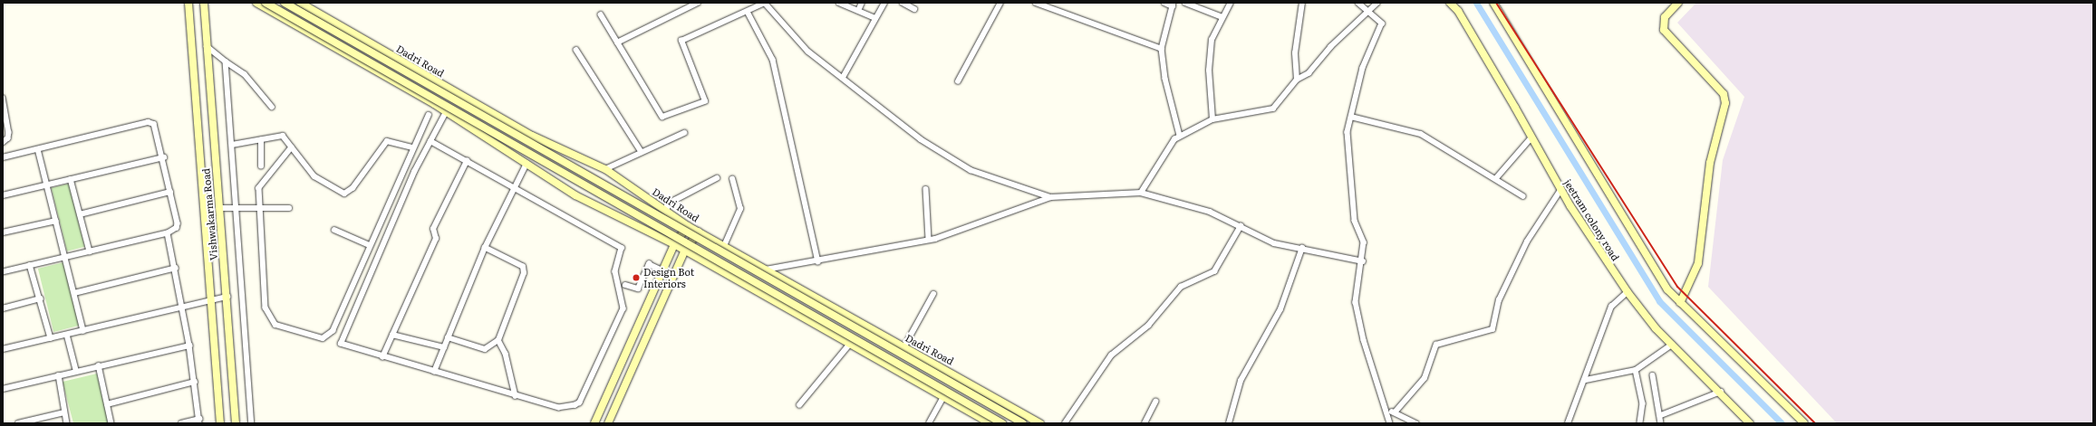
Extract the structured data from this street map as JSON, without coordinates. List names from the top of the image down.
{
  "streets": {
    "street": ["Dadri Road", "Vishwakarma Road", "jeetram colony road"]
  },
  "places": ["Design Bot Interiors"]
}
